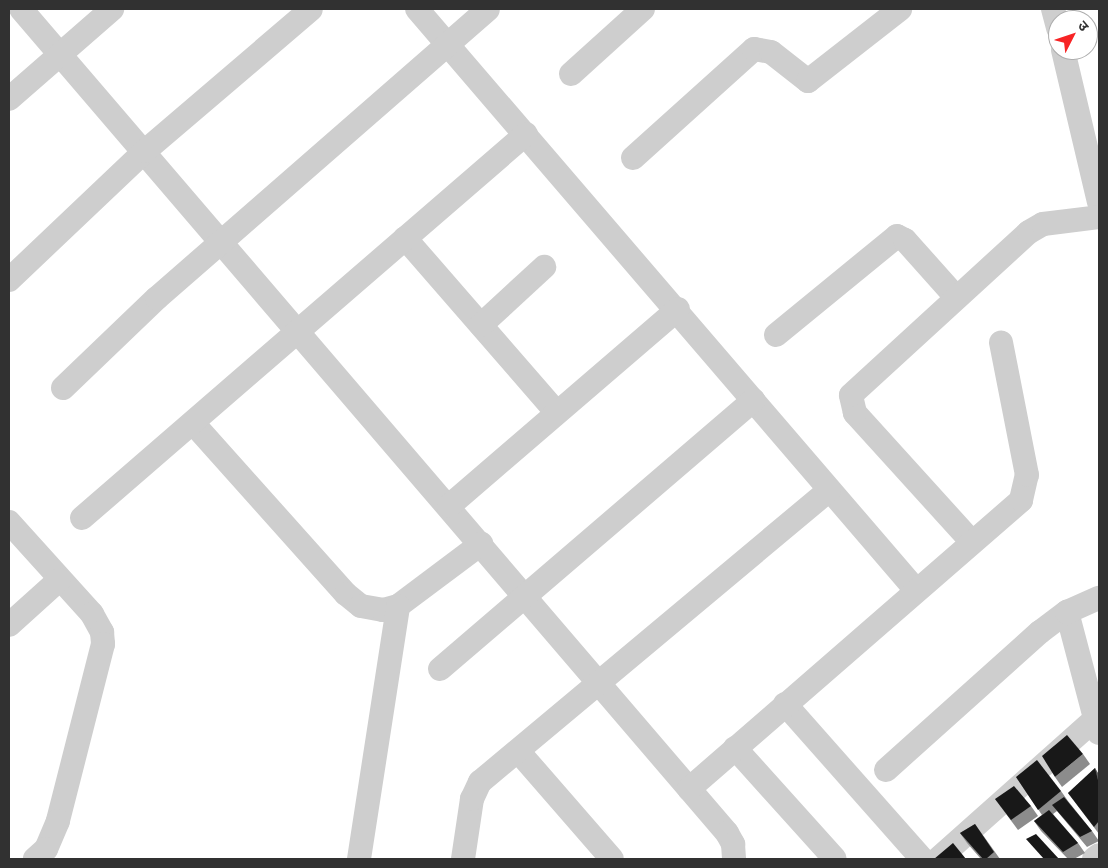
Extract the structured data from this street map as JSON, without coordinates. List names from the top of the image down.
{
  "north": "top right"
}
